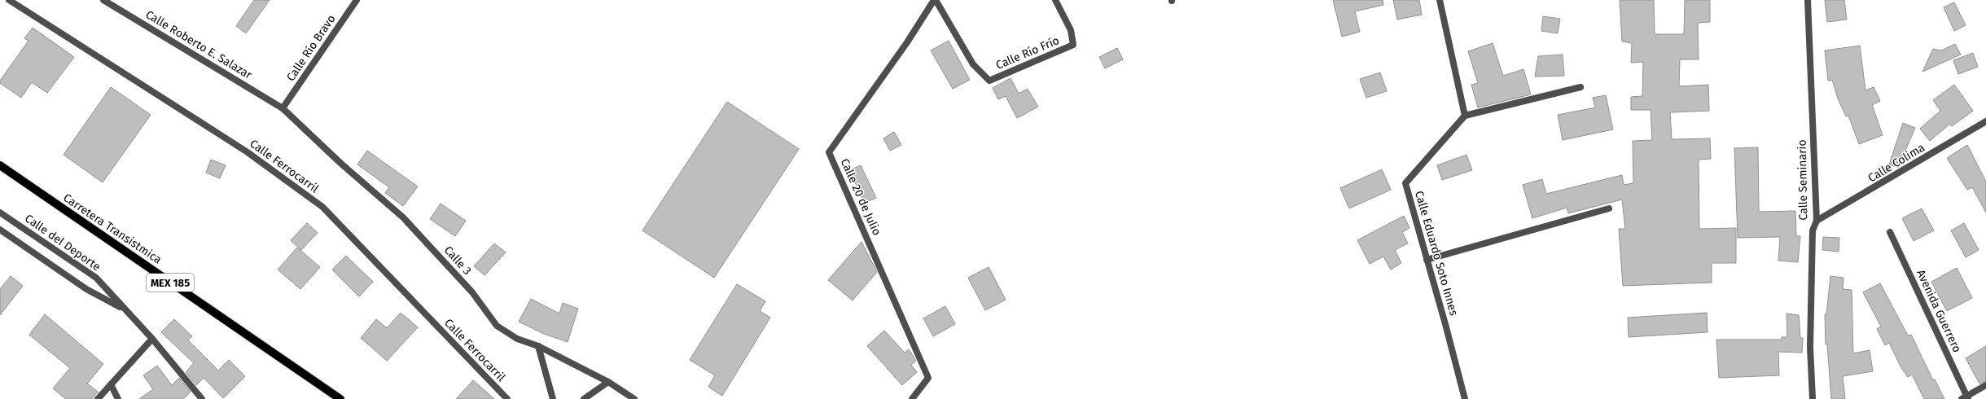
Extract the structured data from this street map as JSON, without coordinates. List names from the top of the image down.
{
  "streets": {
    "main road": ["Carretera Transistmica", "MEX 185"],
    "street": [
      "Calle Roberto E. Salazar",
      "Calle Río Bravo",
      "Calle Río Frío",
      "Calle Colima",
      "Calle Ferrocarril",
      "Calle Seminario",
      "Calle 20 de Julio",
      "Calle del Deporte",
      "Calle Eduardo Soto Innes",
      "Calle 3",
      "Avenida Guerrero"
    ]
  },
  "crossings": [
    ["Calle Roberto E. Salazar", "Calle Río Bravo"],
    ["Calle Roberto E. Salazar", "Calle 3"],
    ["Calle Río Bravo", "Calle 3"],
    ["Calle Río Frío", "Calle 20 de Julio"],
    ["Calle Colima", "Calle Seminario"]
  ]
}
